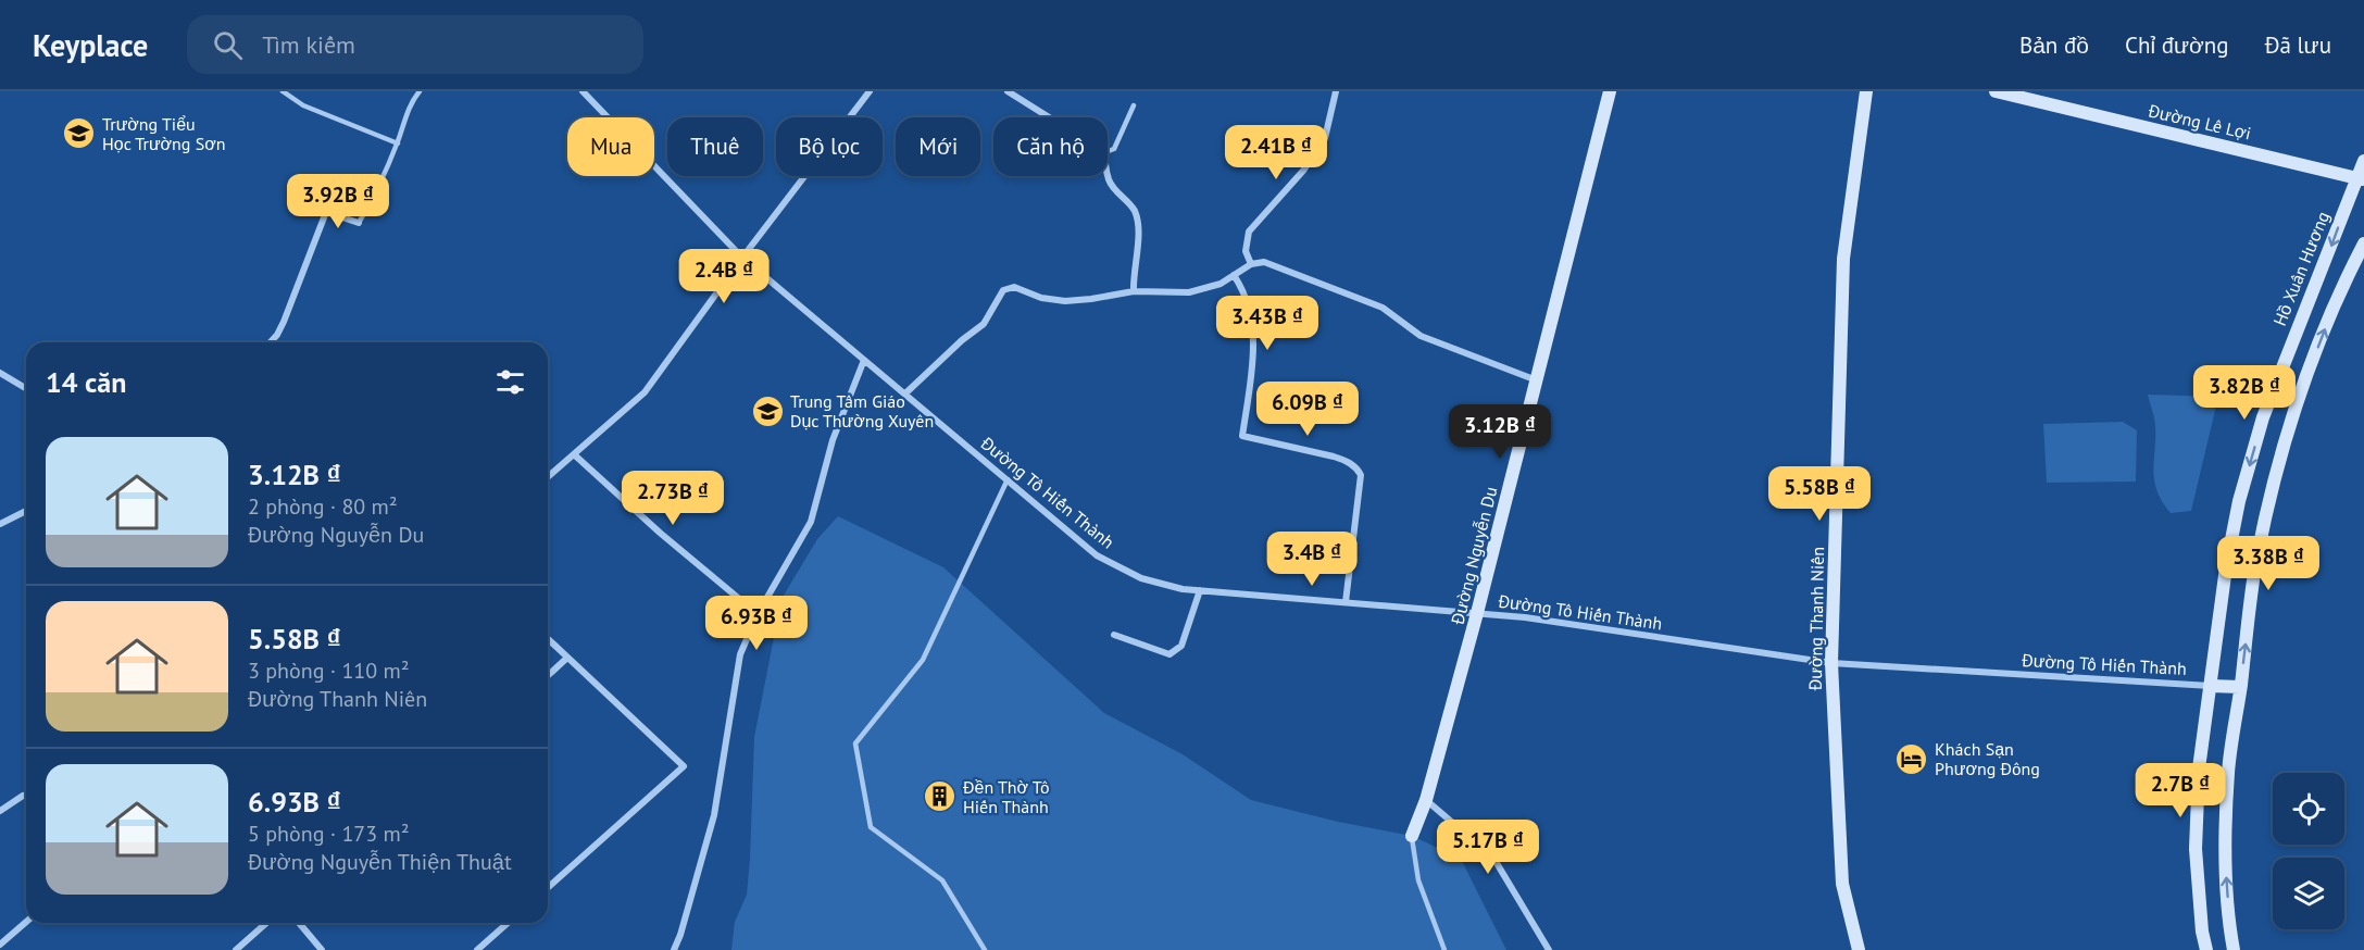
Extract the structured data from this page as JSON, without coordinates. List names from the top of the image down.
{
  "streets": {
    "main road": [
      "Đường Lê Lợi",
      "Hồ Xuân Hương",
      "Đường Nguyễn Du",
      "Đường Thanh Niên"
    ],
    "street": ["Đường Tô Hiến Thành"]
  },
  "crossings": [
    ["Đường Lê Lợi", "Hồ Xuân Hương"],
    ["Hồ Xuân Hương", "Đường Tô Hiến Thành"],
    ["Đường Tô Hiến Thành", "Đường Nguyễn Du"],
    ["Đường Tô Hiến Thành", "Đường Thanh Niên"]
  ],
  "places": {
    "school or university": ["Trường Tiểu Học Trường Sơn", "Trung Tâm Giáo Dục Thường Xuyên"],
    "hotel": ["Khách Sạn Phương Đông"],
    "building": ["Đền Thờ Tô Hiến Thành"]
  },
  "page": {
    "header": "Keyplace",
    "search": "Tìm kiếm",
    "nav": ["Bản đồ", "Chỉ đường", "Đã lưu"],
    "chip": [
      "Mua",
      "Thuê",
      "Bộ lọc",
      "Mới",
      "Căn hộ"
    ],
    "price": [
      "2.41B ₫",
      "3.92B ₫",
      "2.4B ₫",
      "3.43B ₫",
      "3.82B ₫",
      "6.09B ₫",
      "3.12B ₫",
      "5.58B ₫",
      "2.73B ₫",
      "3.4B ₫",
      "3.38B ₫",
      "6.93B ₫",
      "2.7B ₫",
      "5.17B ₫"
    ],
    "heading": "14 căn",
    "list": [
      {
        "name": "3.12B ₫",
        "note": "2 phòng · 80 m² · Đường Nguyễn Du"
      },
      {
        "name": "5.58B ₫",
        "note": "3 phòng · 110 m² · Đường Thanh Niên"
      },
      {
        "name": "6.93B ₫",
        "note": "5 phòng · 173 m² · Đường Nguyễn Thiện Thuật"
      }
    ]
  }
}
